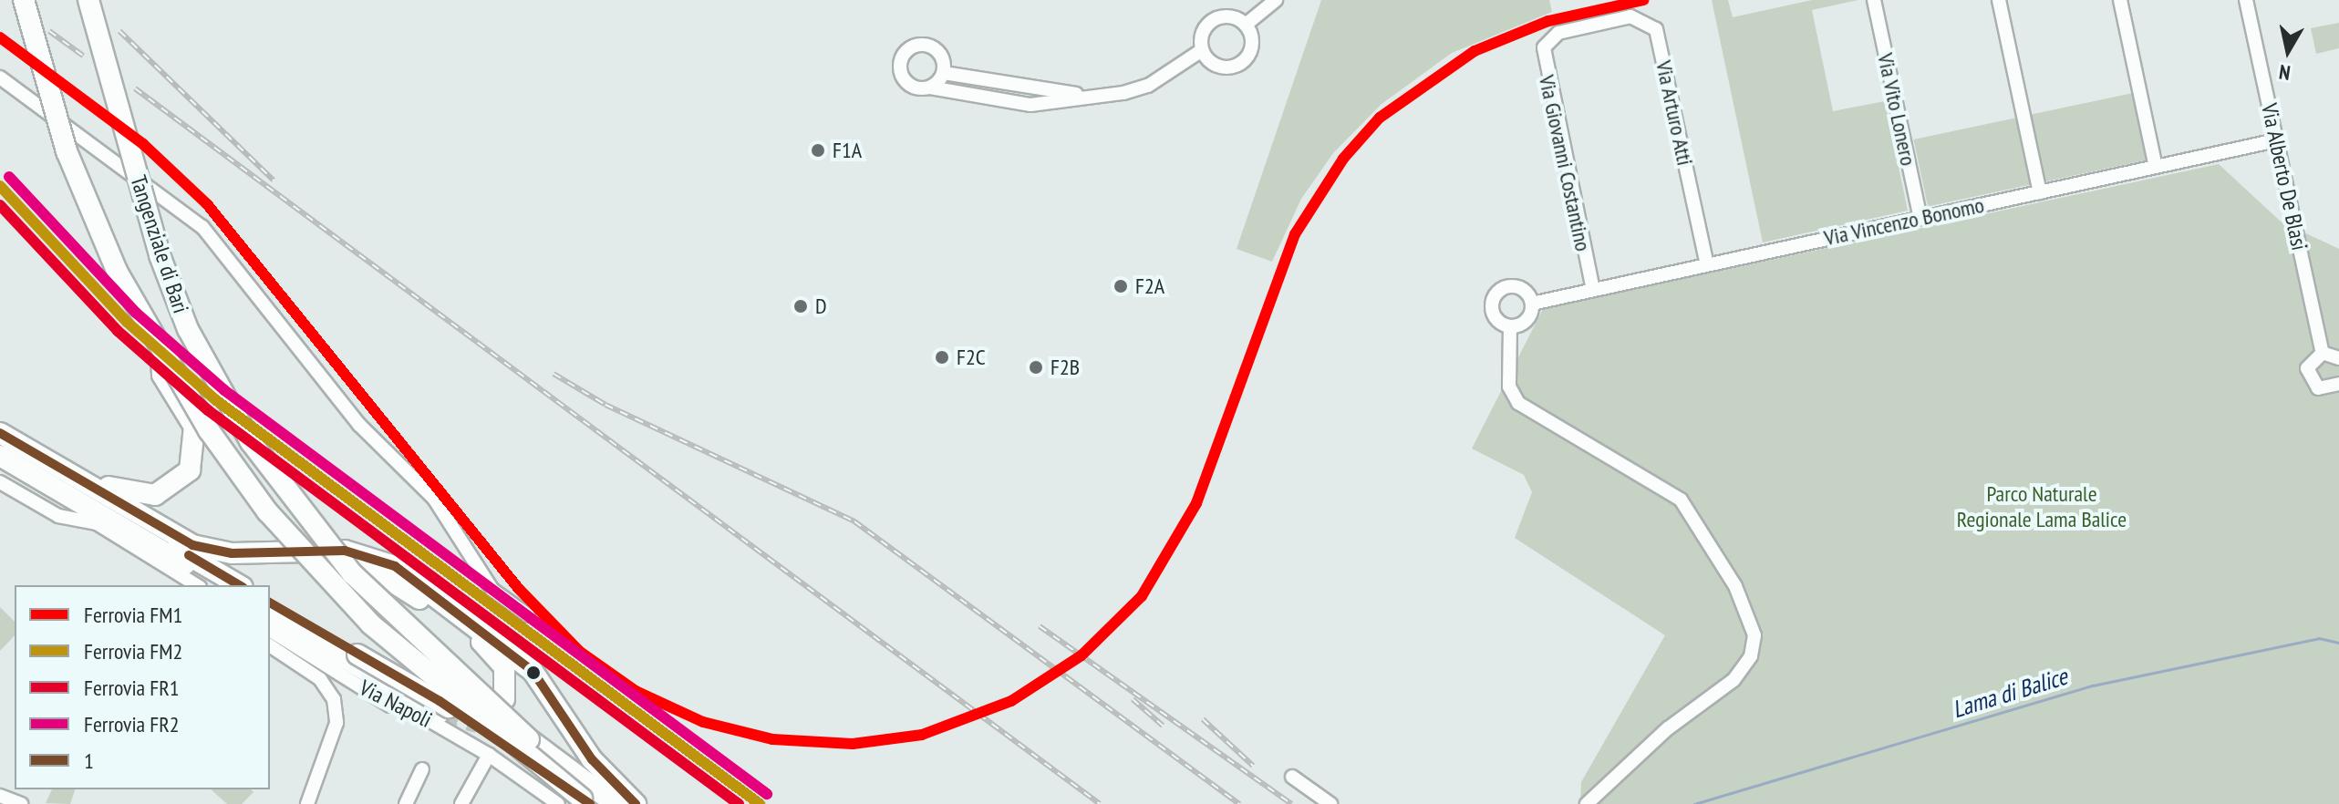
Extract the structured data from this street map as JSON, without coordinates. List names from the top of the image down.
{
  "streets": {
    "highway": ["Tangenziale di Bari"],
    "street": [
      "Via Vito Lonero",
      "Via Arturo Atti",
      "Via Giovanni Costantino",
      "Via Alberto De Blasi",
      "Via Vincenzo Bonomo",
      "Via Napoli"
    ]
  },
  "crossings": [
    ["Via Vito Lonero", "Via Vincenzo Bonomo"],
    ["Via Arturo Atti", "Via Giovanni Costantino"],
    ["Via Arturo Atti", "Via Vincenzo Bonomo"],
    ["Via Giovanni Costantino", "Via Vincenzo Bonomo"],
    ["Via Alberto De Blasi", "Via Vincenzo Bonomo"]
  ],
  "water": ["Lama di Balice"],
  "parks": ["Parco Naturale Regionale Lama Balice"],
  "places": [
    "F1A",
    "F2A",
    "D",
    "F2C",
    "F2B"
  ],
  "lines": [
    "rail line FM1",
    "rail line FR2",
    "rail line FM2",
    "rail line FR1",
    "transit line 1"
  ],
  "legend": [
    "Ferrovia FM1",
    "Ferrovia FM2",
    "Ferrovia FR1",
    "Ferrovia FR2",
    "1"
  ],
  "north": "bottom"
}
